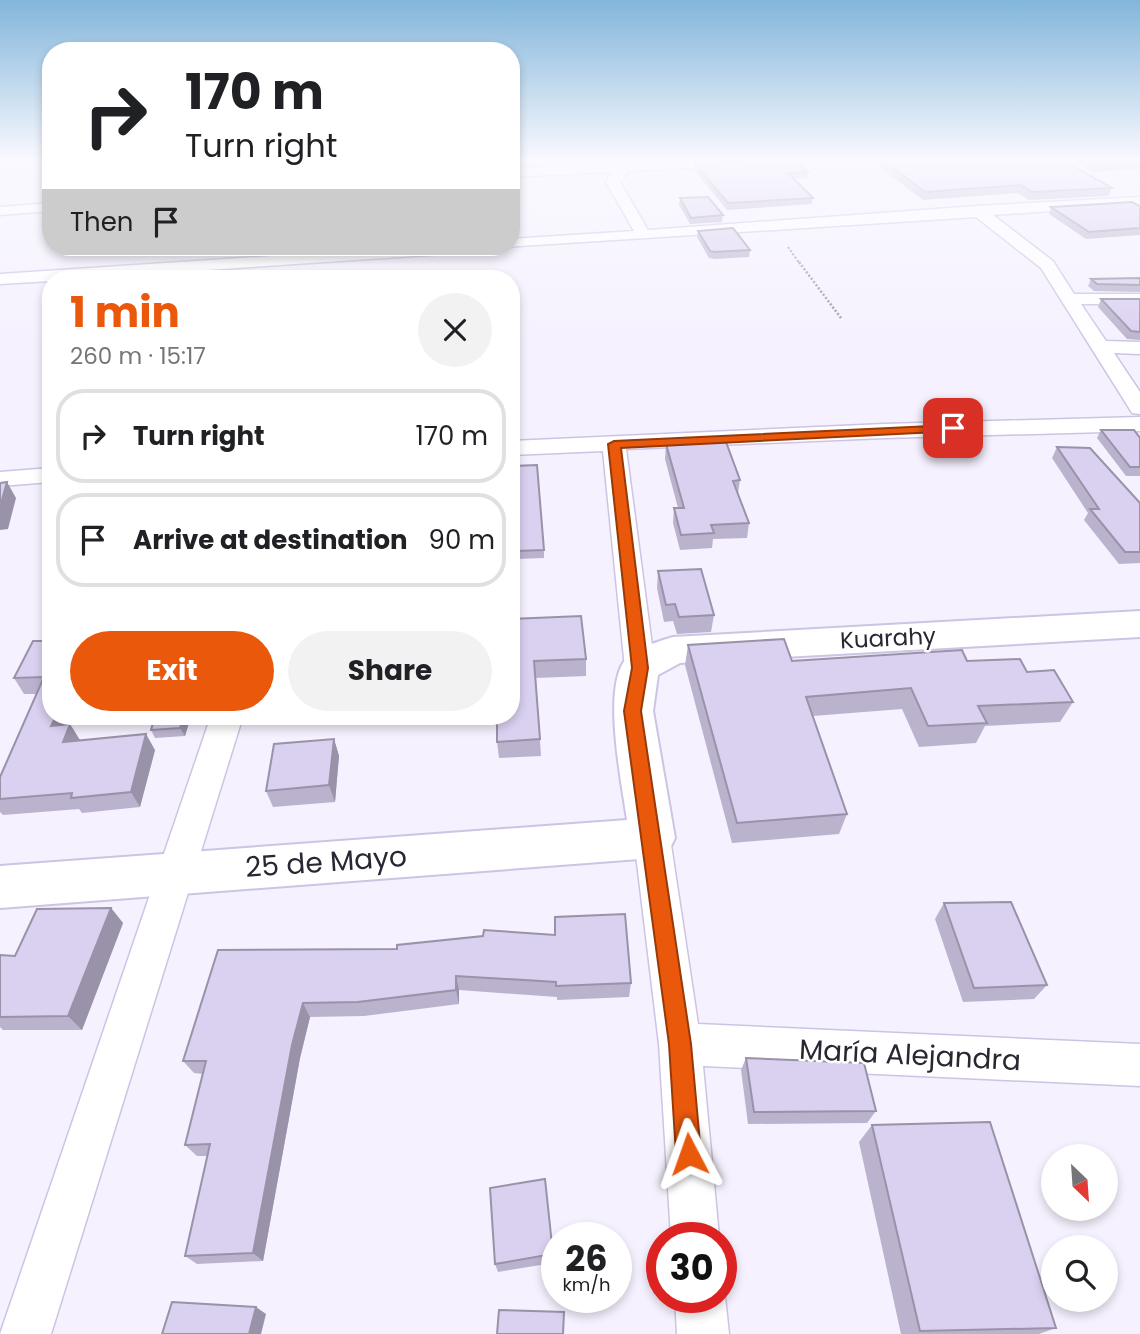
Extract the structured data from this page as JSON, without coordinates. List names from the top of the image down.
{
  "streets": {
    "street": ["Kuarahy", "25 de Mayo", "María Alejandra"]
  },
  "north": "bottom right",
  "page": {
    "turn": ["170 m", "Turn right"],
    "then": "Then",
    "heading": ["1 min", "260 m · 15:17"],
    "list": [
      {
        "name": "Turn right",
        "value": "170 m"
      },
      {
        "name": "Arrive at destination",
        "value": "90 m"
      }
    ],
    "buttons": ["Exit", "Share"],
    "speed": "26 km/h",
    "limit": "30"
  }
}
